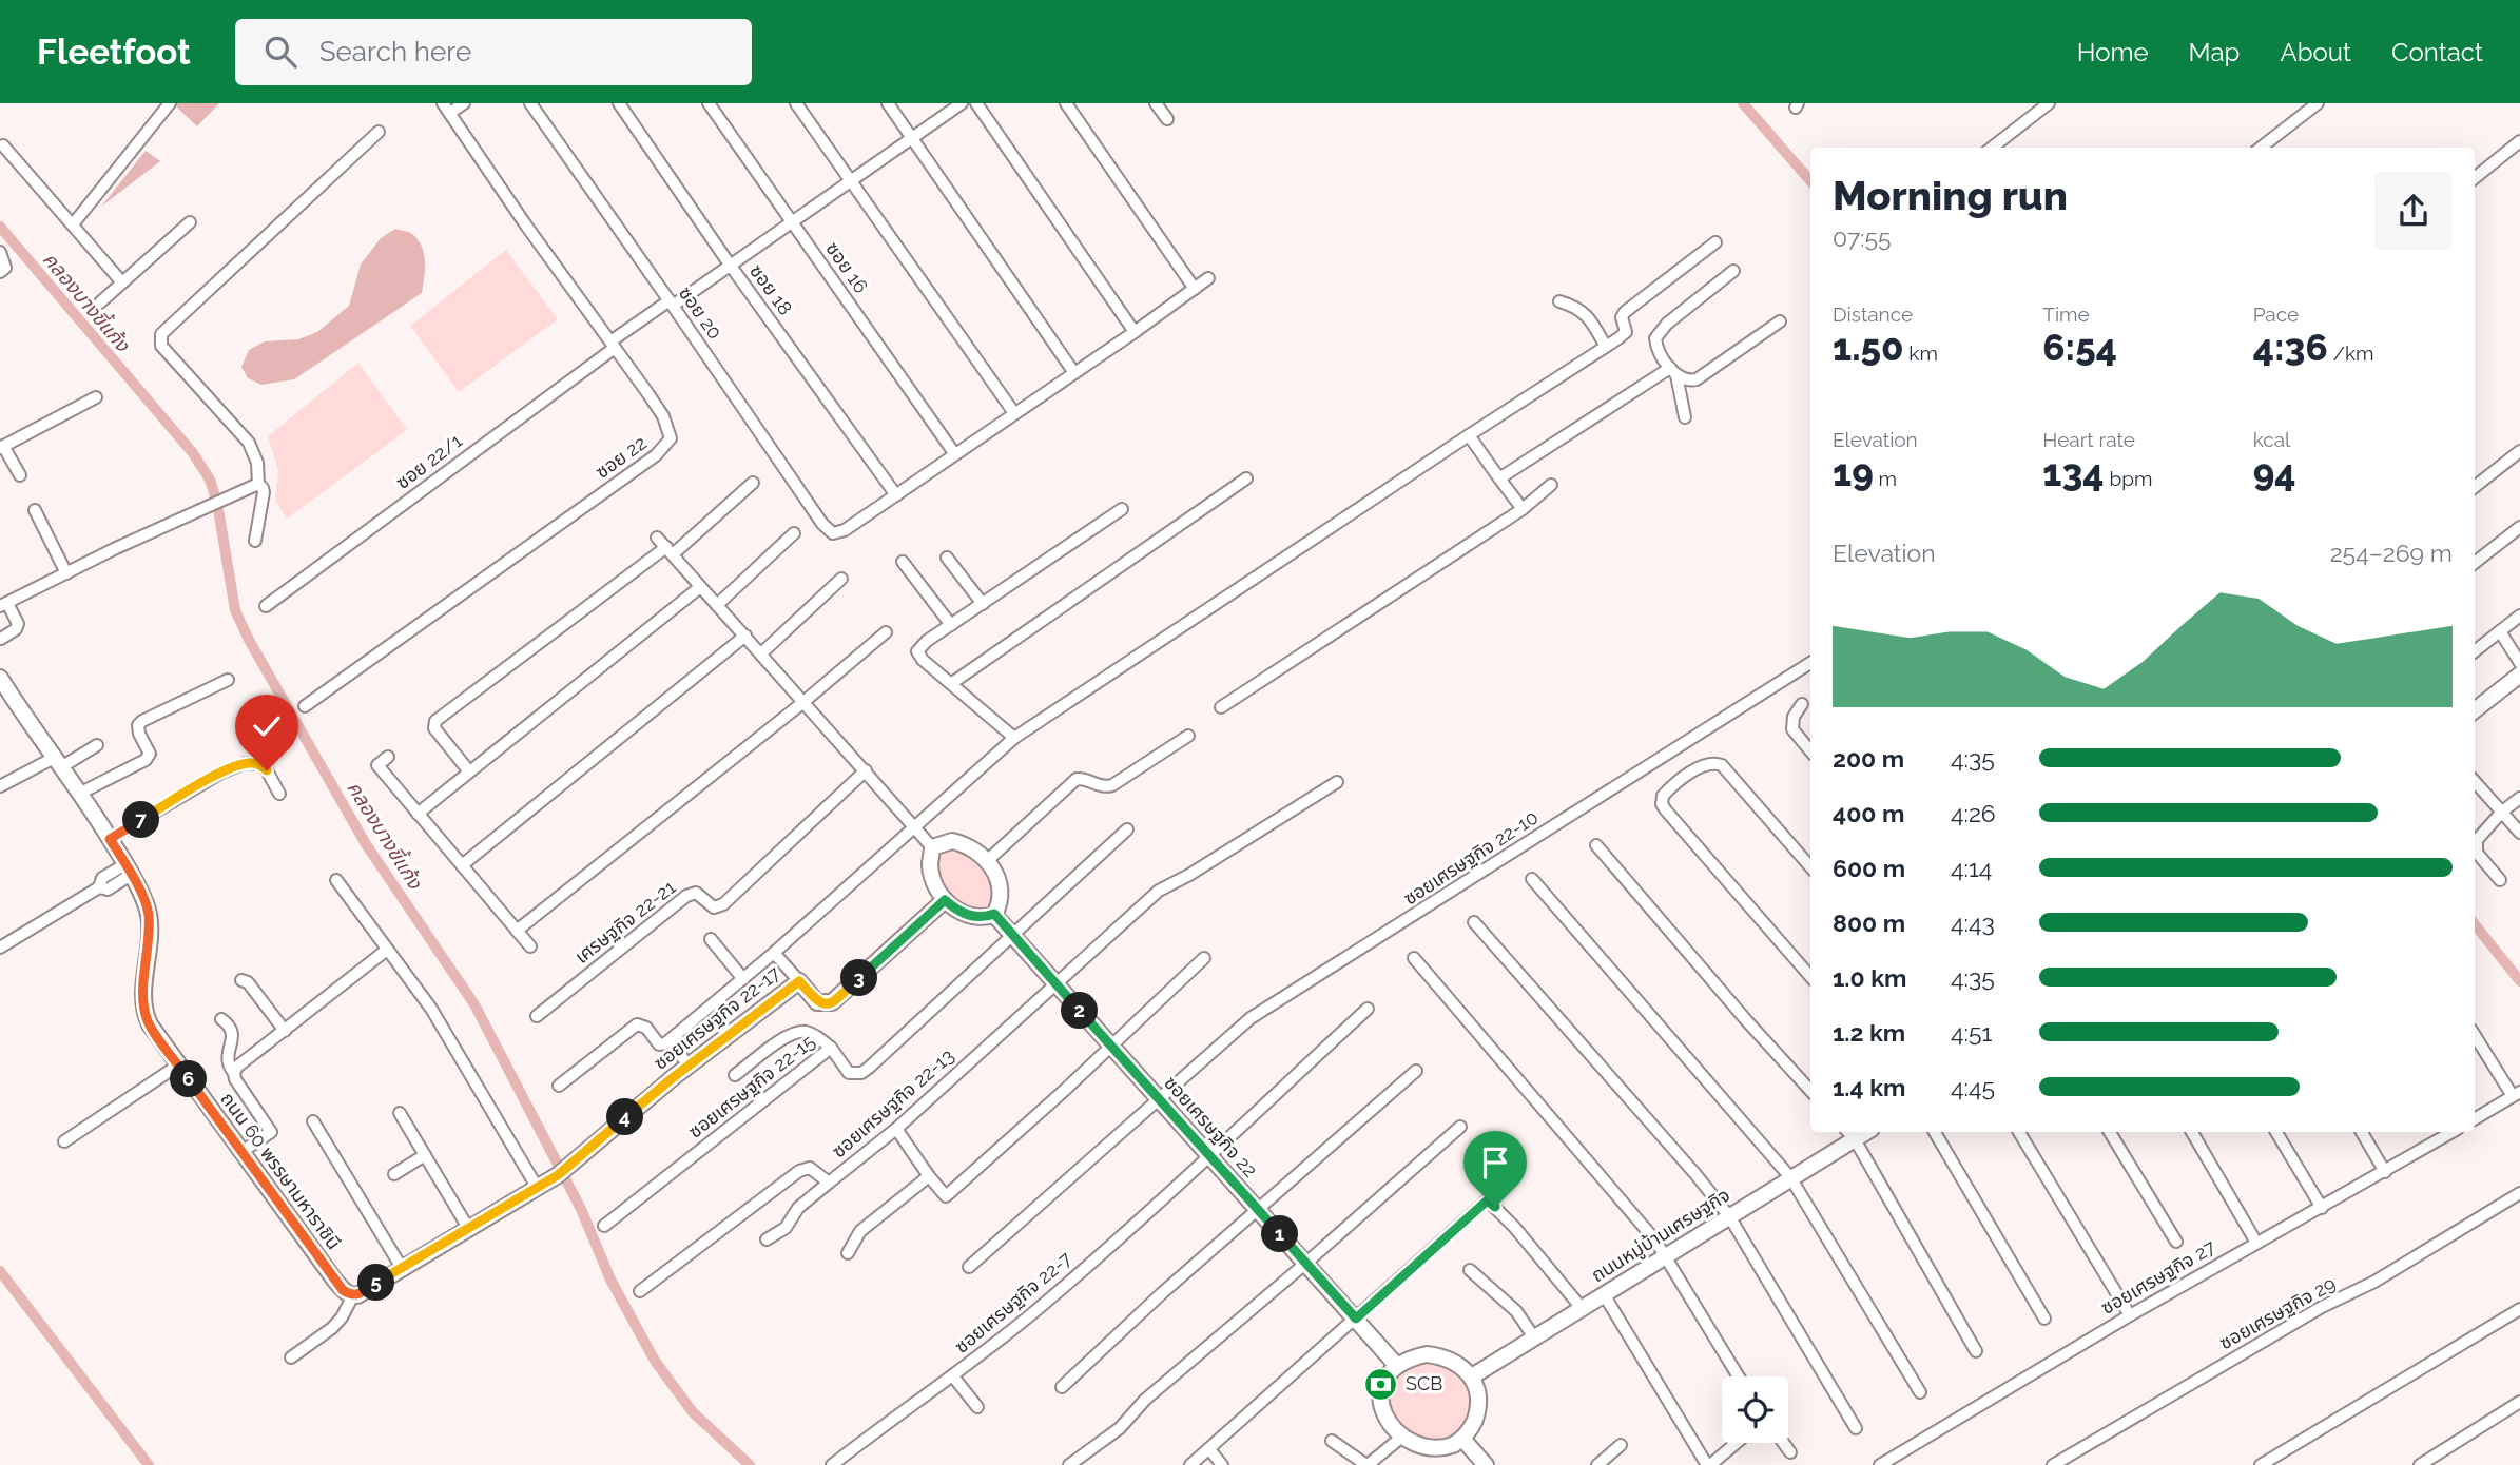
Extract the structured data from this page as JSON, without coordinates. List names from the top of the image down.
{
  "streets": {
    "street": [
      "ซอย 16",
      "ซอย 18",
      "ซอย 20",
      "ซอย 22",
      "ซอย 22/1",
      "ซอยเศรษฐกิจ 22-10",
      "เศรษฐกิจ 22-21",
      "ซอยเศรษฐกิจ 22-17",
      "ซอยเศรษฐกิจ 22-15",
      "ซอยเศรษฐกิจ 22-13",
      "ซอยเศรษฐกิจ 22",
      "ถนน 60 พรรษามหาราชินี",
      "ถนนหมู่บ้านเศรษฐกิจ",
      "ซอยเศรษฐกิจ 27",
      "ซอยเศรษฐกิจ 22-7",
      "ซอยเศรษฐกิจ 29"
    ]
  },
  "crossings": [
    ["ซอย 16", "ซอย 22/1"],
    ["ซอย 18", "ซอย 20"],
    ["ซอย 18", "ซอย 22/1"],
    ["ซอย 20", "ซอย 22/1"],
    ["ซอย 22", "ซอย 22/1"],
    ["ซอยเศรษฐกิจ 22-10", "ซอยเศรษฐกิจ 22"],
    ["ซอยเศรษฐกิจ 22-17", "ซอยเศรษฐกิจ 22"],
    ["ซอยเศรษฐกิจ 22-17", "ถนน 60 พรรษามหาราชินี"],
    ["ซอยเศรษฐกิจ 22-15", "ซอยเศรษฐกิจ 22"],
    ["ซอยเศรษฐกิจ 22-13", "ซอยเศรษฐกิจ 22"],
    ["ซอยเศรษฐกิจ 22", "ถนนหมู่บ้านเศรษฐกิจ"],
    ["ซอยเศรษฐกิจ 22", "ซอยเศรษฐกิจ 22-7"]
  ],
  "water": ["คลองบางขี้แก้ง"],
  "places": {
    "bank": ["SCB"]
  },
  "page": {
    "header": "Fleetfoot",
    "search": "Search here",
    "nav": [
      "Home",
      "Map",
      "About",
      "Contact"
    ],
    "heading": ["Morning run", "07:55"],
    "stats": [
      ["Distance", "1.50 km"],
      ["Time", "6:54"],
      ["Pace", "4:36 /km"],
      ["Elevation", "19 m"],
      ["Heart rate", "134 bpm"],
      ["kcal", "94"]
    ],
    "chart": ["Elevation", "254–269 m"],
    "list": [
      {
        "name": "200 m",
        "note": "4:35"
      },
      {
        "name": "400 m",
        "note": "4:26"
      },
      {
        "name": "600 m",
        "note": "4:14"
      },
      {
        "name": "800 m",
        "note": "4:43"
      },
      {
        "name": "1.0 km",
        "note": "4:35"
      },
      {
        "name": "1.2 km",
        "note": "4:51"
      },
      {
        "name": "1.4 km",
        "note": "4:45"
      }
    ],
    "pins": [
      "7",
      "3",
      "2",
      "6",
      "4",
      "1",
      "5"
    ]
  }
}
